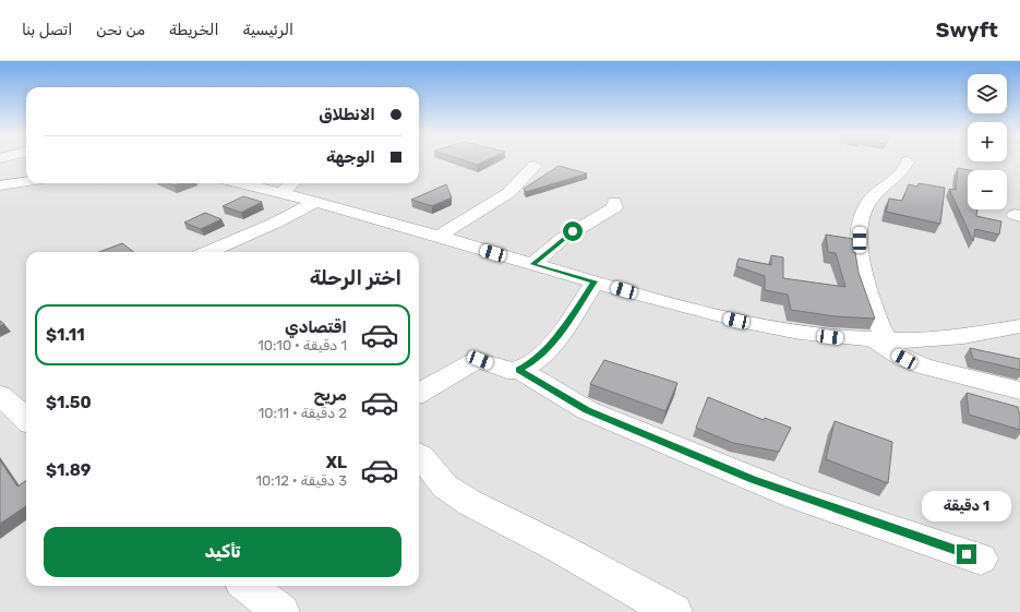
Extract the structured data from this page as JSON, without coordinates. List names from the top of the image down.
{
  "page": {
    "header": "Swyft",
    "nav": [
      "الرئيسية",
      "الخريطة",
      "من نحن",
      "اتصل بنا"
    ],
    "map_buttons": ["+", "−"],
    "banner": ["الانطلاق", "الوجهة"],
    "heading": "اختر الرحلة",
    "list": [
      {
        "name": "اقتصادي",
        "note": "1 دقيقة · 10:10",
        "value": "$1.11"
      },
      {
        "name": "مريح",
        "note": "2 دقيقة · 10:11",
        "value": "$1.50"
      },
      {
        "name": "XL",
        "note": "3 دقيقة · 10:12",
        "value": "$1.89"
      }
    ],
    "bubble": "1 دقيقة",
    "buttons": "تأكيد"
  }
}
